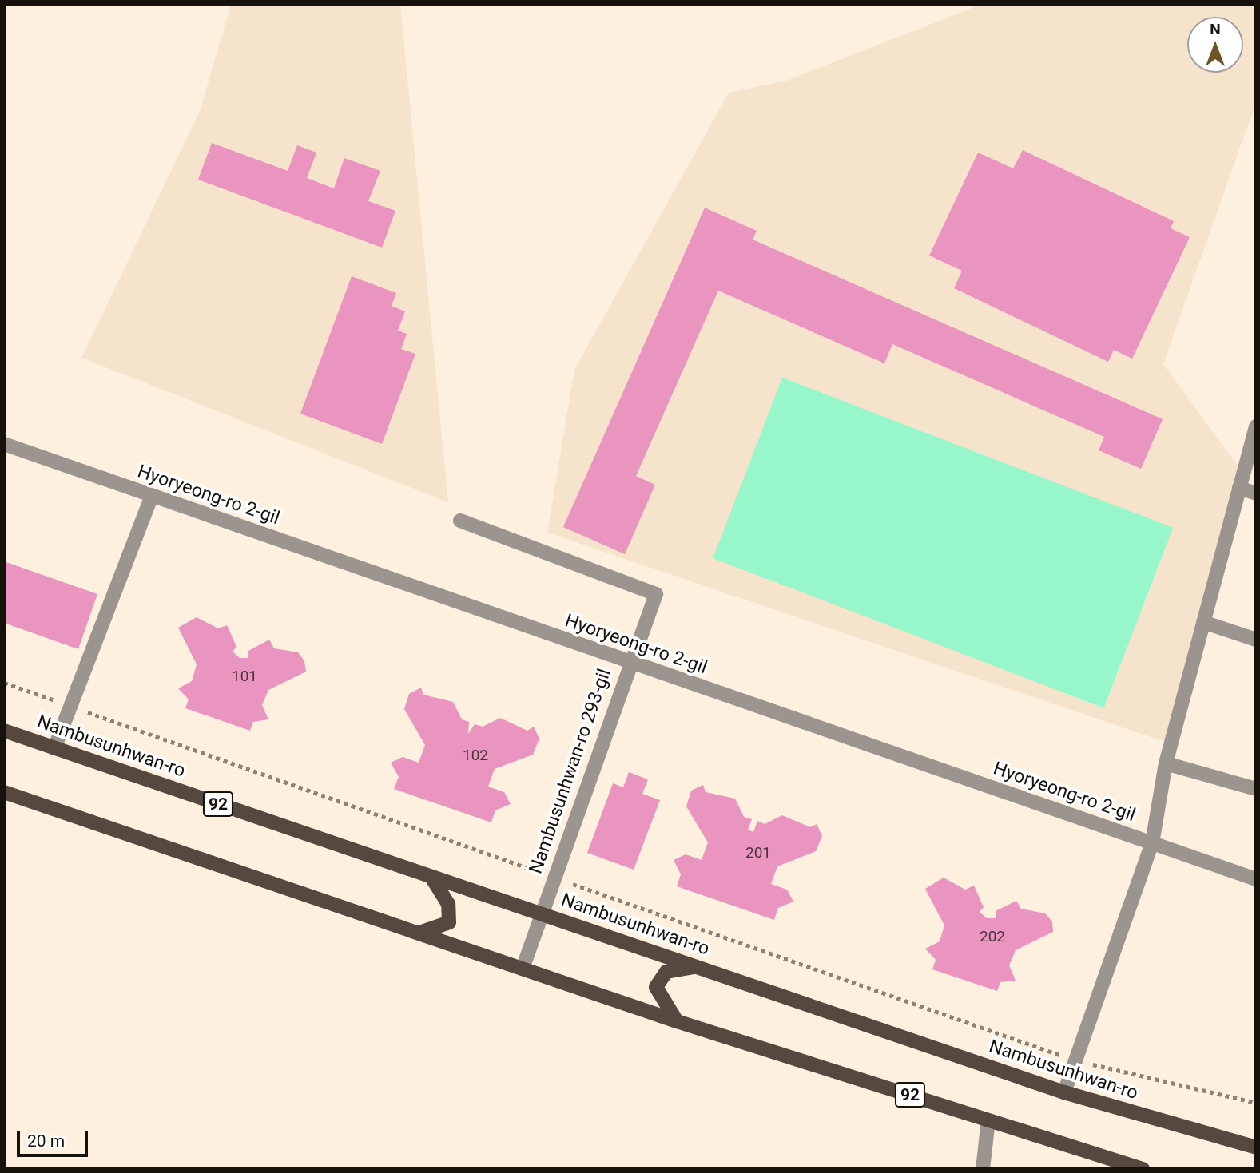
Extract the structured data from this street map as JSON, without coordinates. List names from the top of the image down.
{
  "streets": {
    "main road": ["Nambusunhwan-ro", "92"],
    "street": ["Hyoryeong-ro 2-gil", "Nambusunhwan-ro 293-gil"]
  },
  "crossings": [
    ["Hyoryeong-ro 2-gil", "Nambusunhwan-ro 293-gil"],
    ["Nambusunhwan-ro", "Nambusunhwan-ro 293-gil"],
    ["Nambusunhwan-ro 293-gil", "92"]
  ],
  "house_numbers": [
    "101",
    "102",
    "201",
    "202"
  ],
  "scale_bar": "20 m",
  "north": "top"
}
